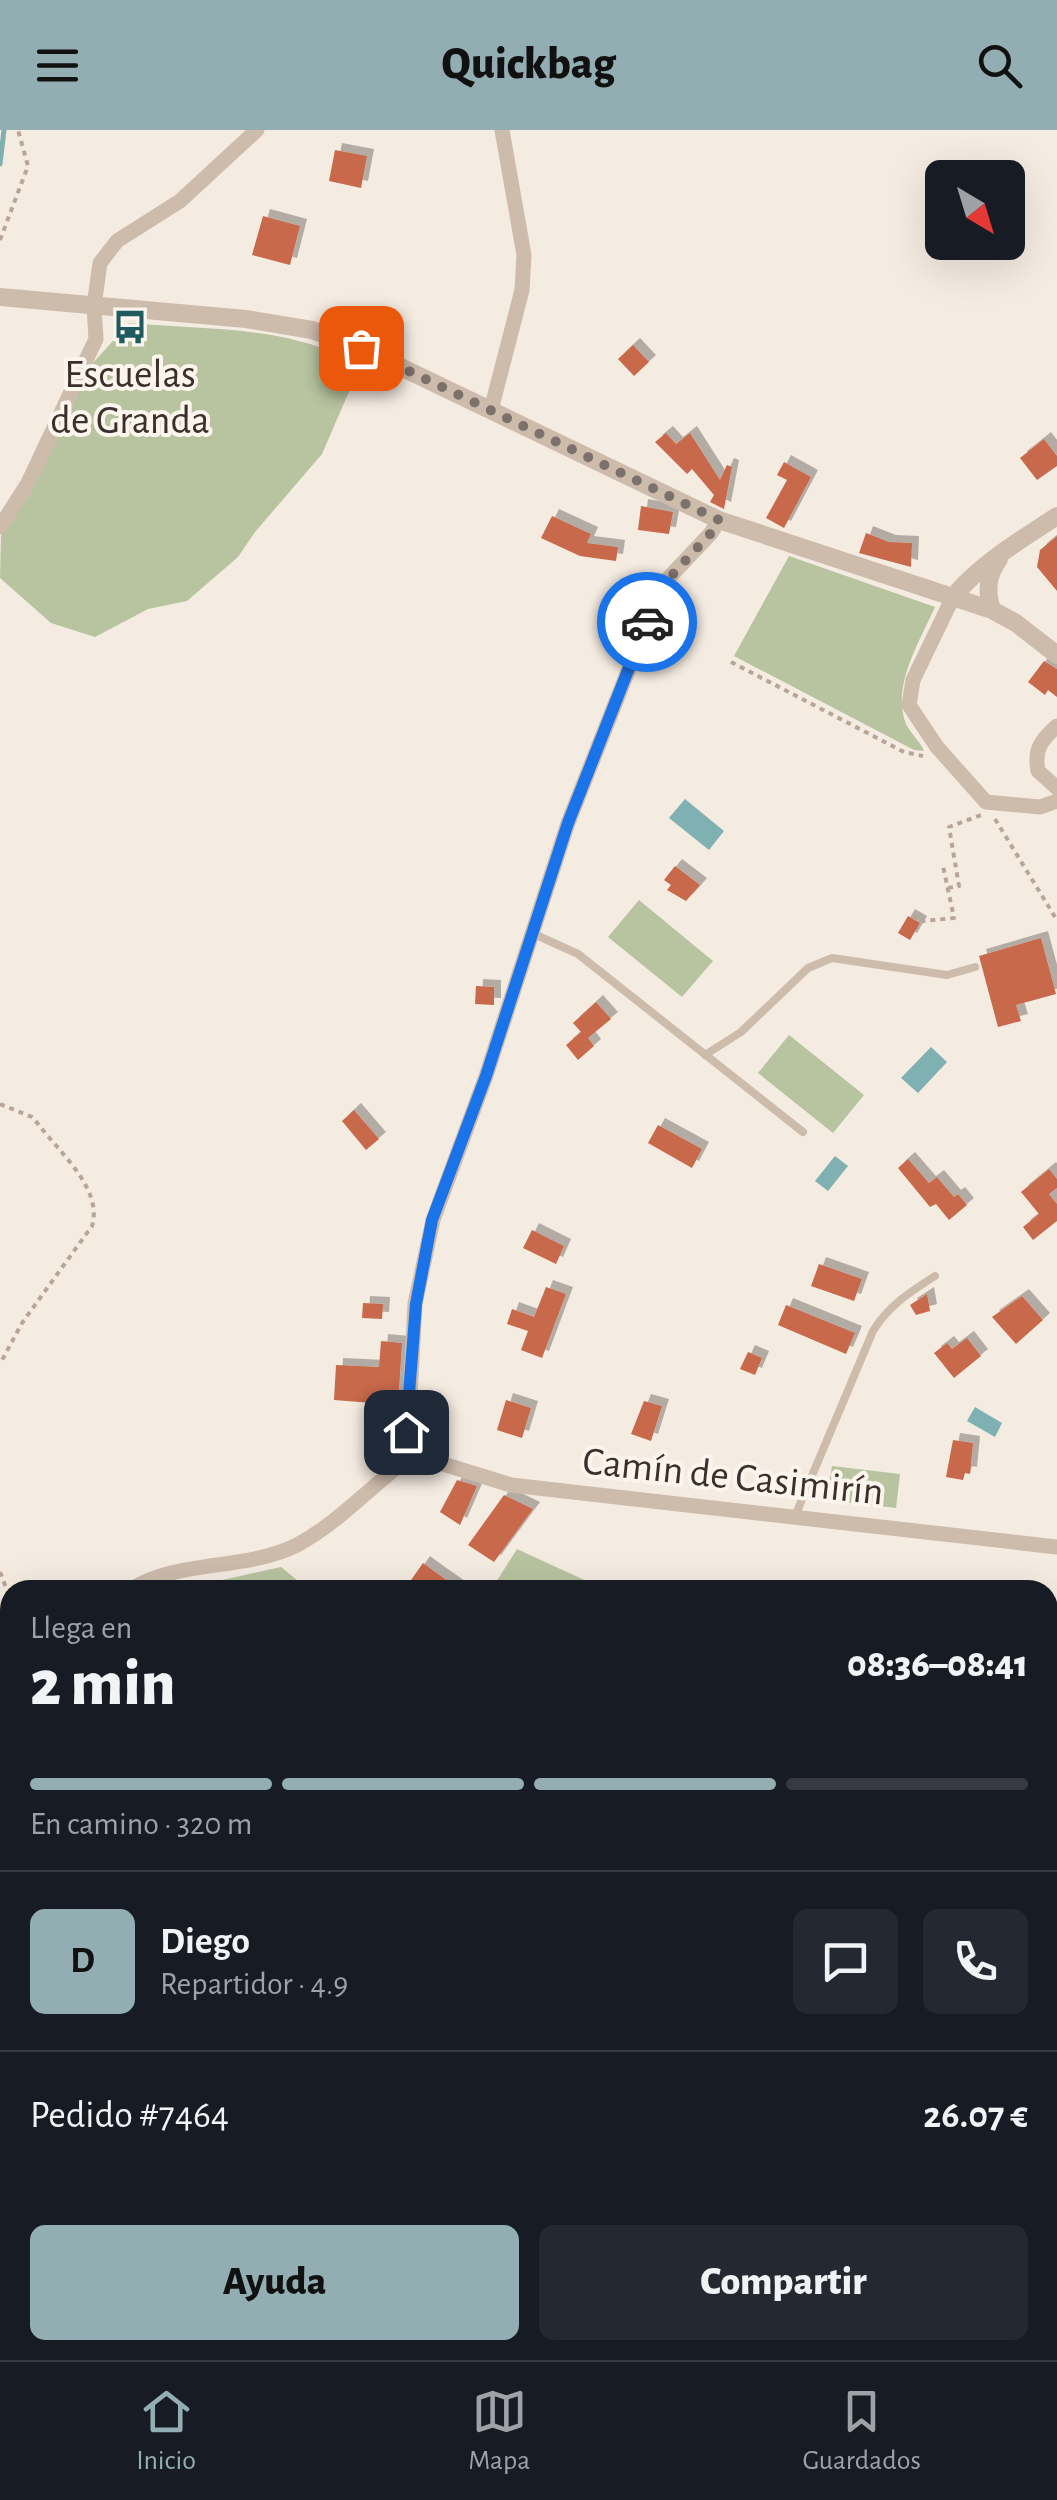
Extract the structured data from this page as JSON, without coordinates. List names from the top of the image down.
{
  "streets": {
    "street": ["Camín de Casimirín"]
  },
  "places": {
    "bus stop": ["Escuelas de Granda"]
  },
  "north": "bottom right",
  "page": {
    "header": "Quickbag",
    "heading": ["2 min", "Llega en", "08:36–08:41"],
    "panel": [
      "Diego",
      "Repartidor · 4.9",
      "Pedido #7464",
      "26.07 €"
    ],
    "bar": "En camino · 320 m",
    "round": "D",
    "buttons": ["Ayuda", "Compartir"],
    "tabs": ["Inicio", "Mapa", "Guardados"]
  }
}
